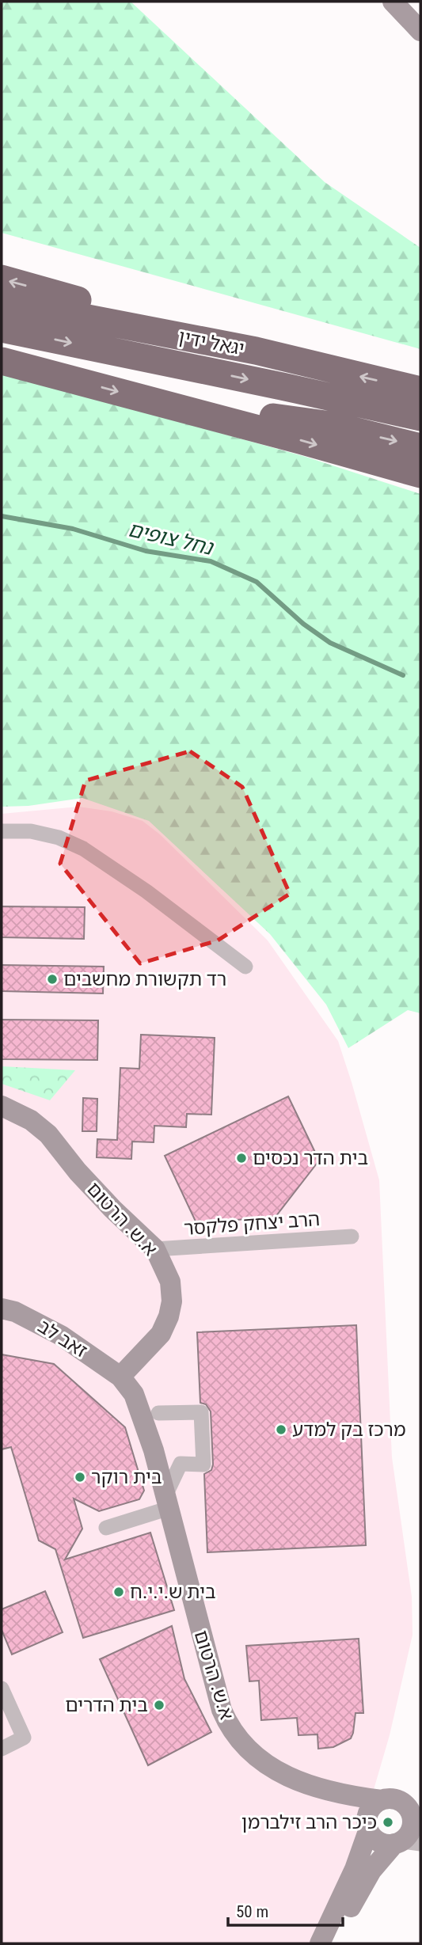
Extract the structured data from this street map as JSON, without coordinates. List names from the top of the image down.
{
  "streets": {
    "highway": ["יגאל ידין"],
    "street": ["א.ש. הרטום", "הרב יצחק פלקסר", "זאב לב"]
  },
  "crossings": [
    ["א.ש. הרטום", "הרב יצחק פלקסר"],
    ["א.ש. הרטום", "זאב לב"]
  ],
  "water": ["נחל צופים"],
  "places": [
    "רד תקשורת מחשבים",
    "בית הדר נכסים",
    "מרכז בק למדע",
    "בית רוקר",
    "בית ש.י.י.ח",
    "בית הדרים",
    "כיכר הרב זילברמן"
  ],
  "scale_bar": "50 m"
}
